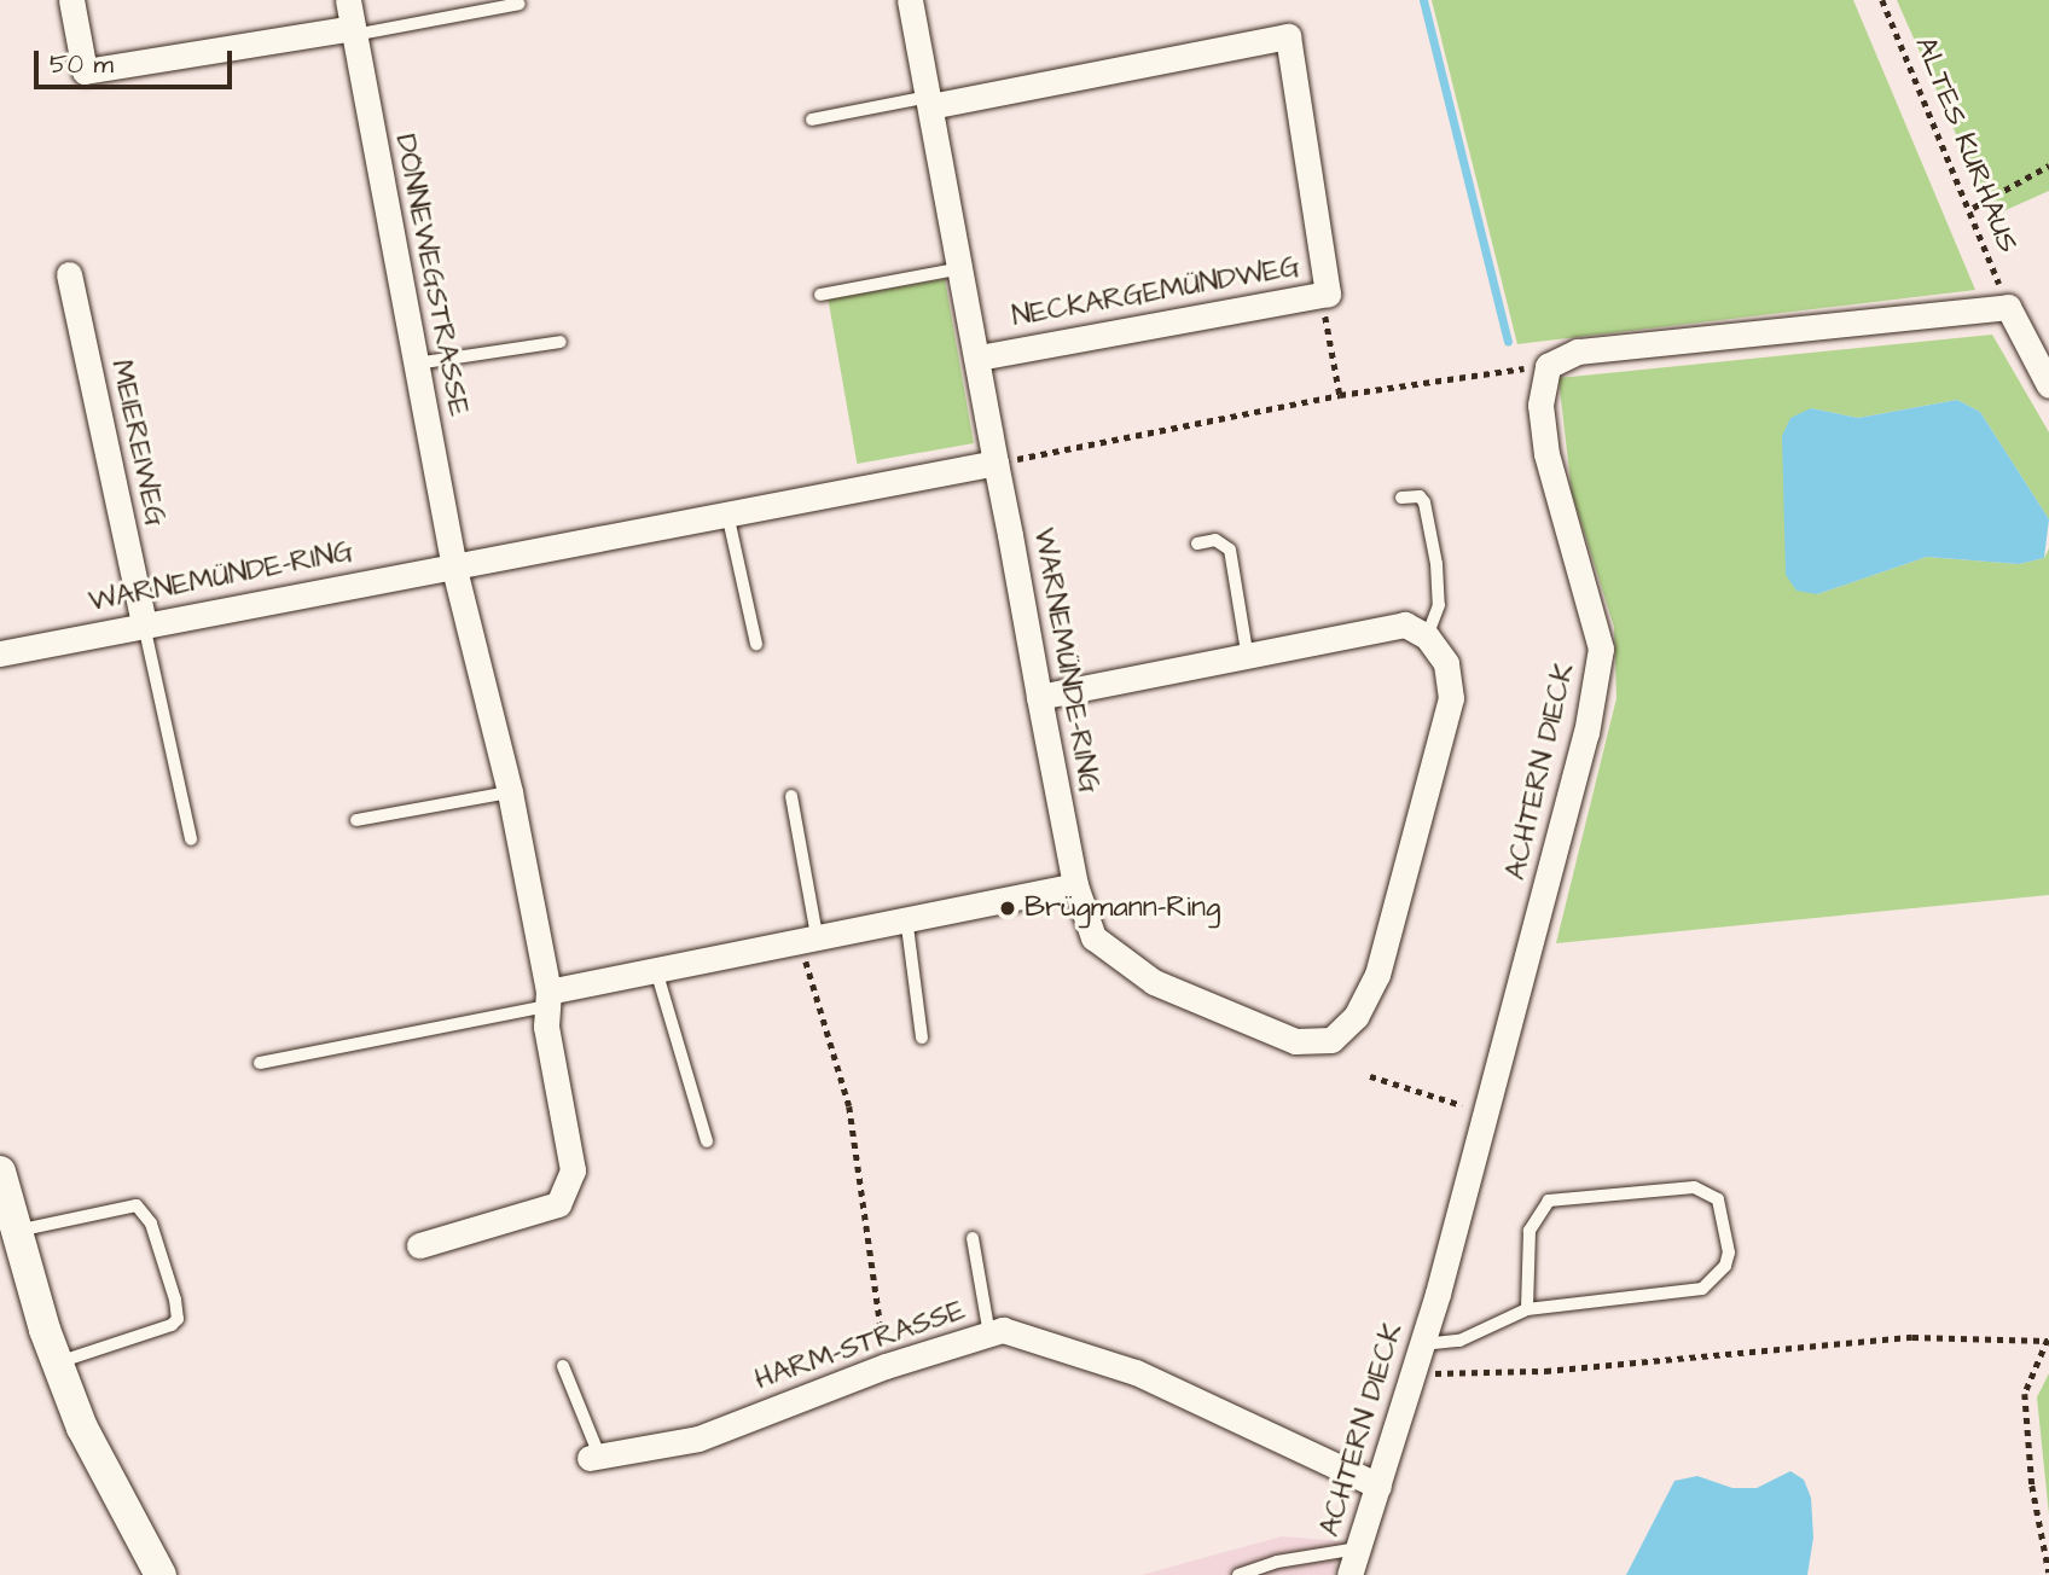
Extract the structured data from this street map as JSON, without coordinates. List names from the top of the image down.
{
  "streets": {
    "street": [
      "DÖNNEWEGSTRASSE",
      "NECKARGEMÜNDWEG",
      "MEIEREIWEG",
      "WARNEMÜNDE-RING",
      "ACHTERN DIECK",
      "HARM-STRASSE"
    ],
    "path": ["ALTES KURHAUS"]
  },
  "crossings": [
    ["DÖNNEWEGSTRASSE", "WARNEMÜNDE-RING"],
    ["MEIEREIWEG", "WARNEMÜNDE-RING"],
    ["ACHTERN DIECK", "HARM-STRASSE"]
  ],
  "places": ["Brügmann-Ring"],
  "scale_bar": "50 m"
}
